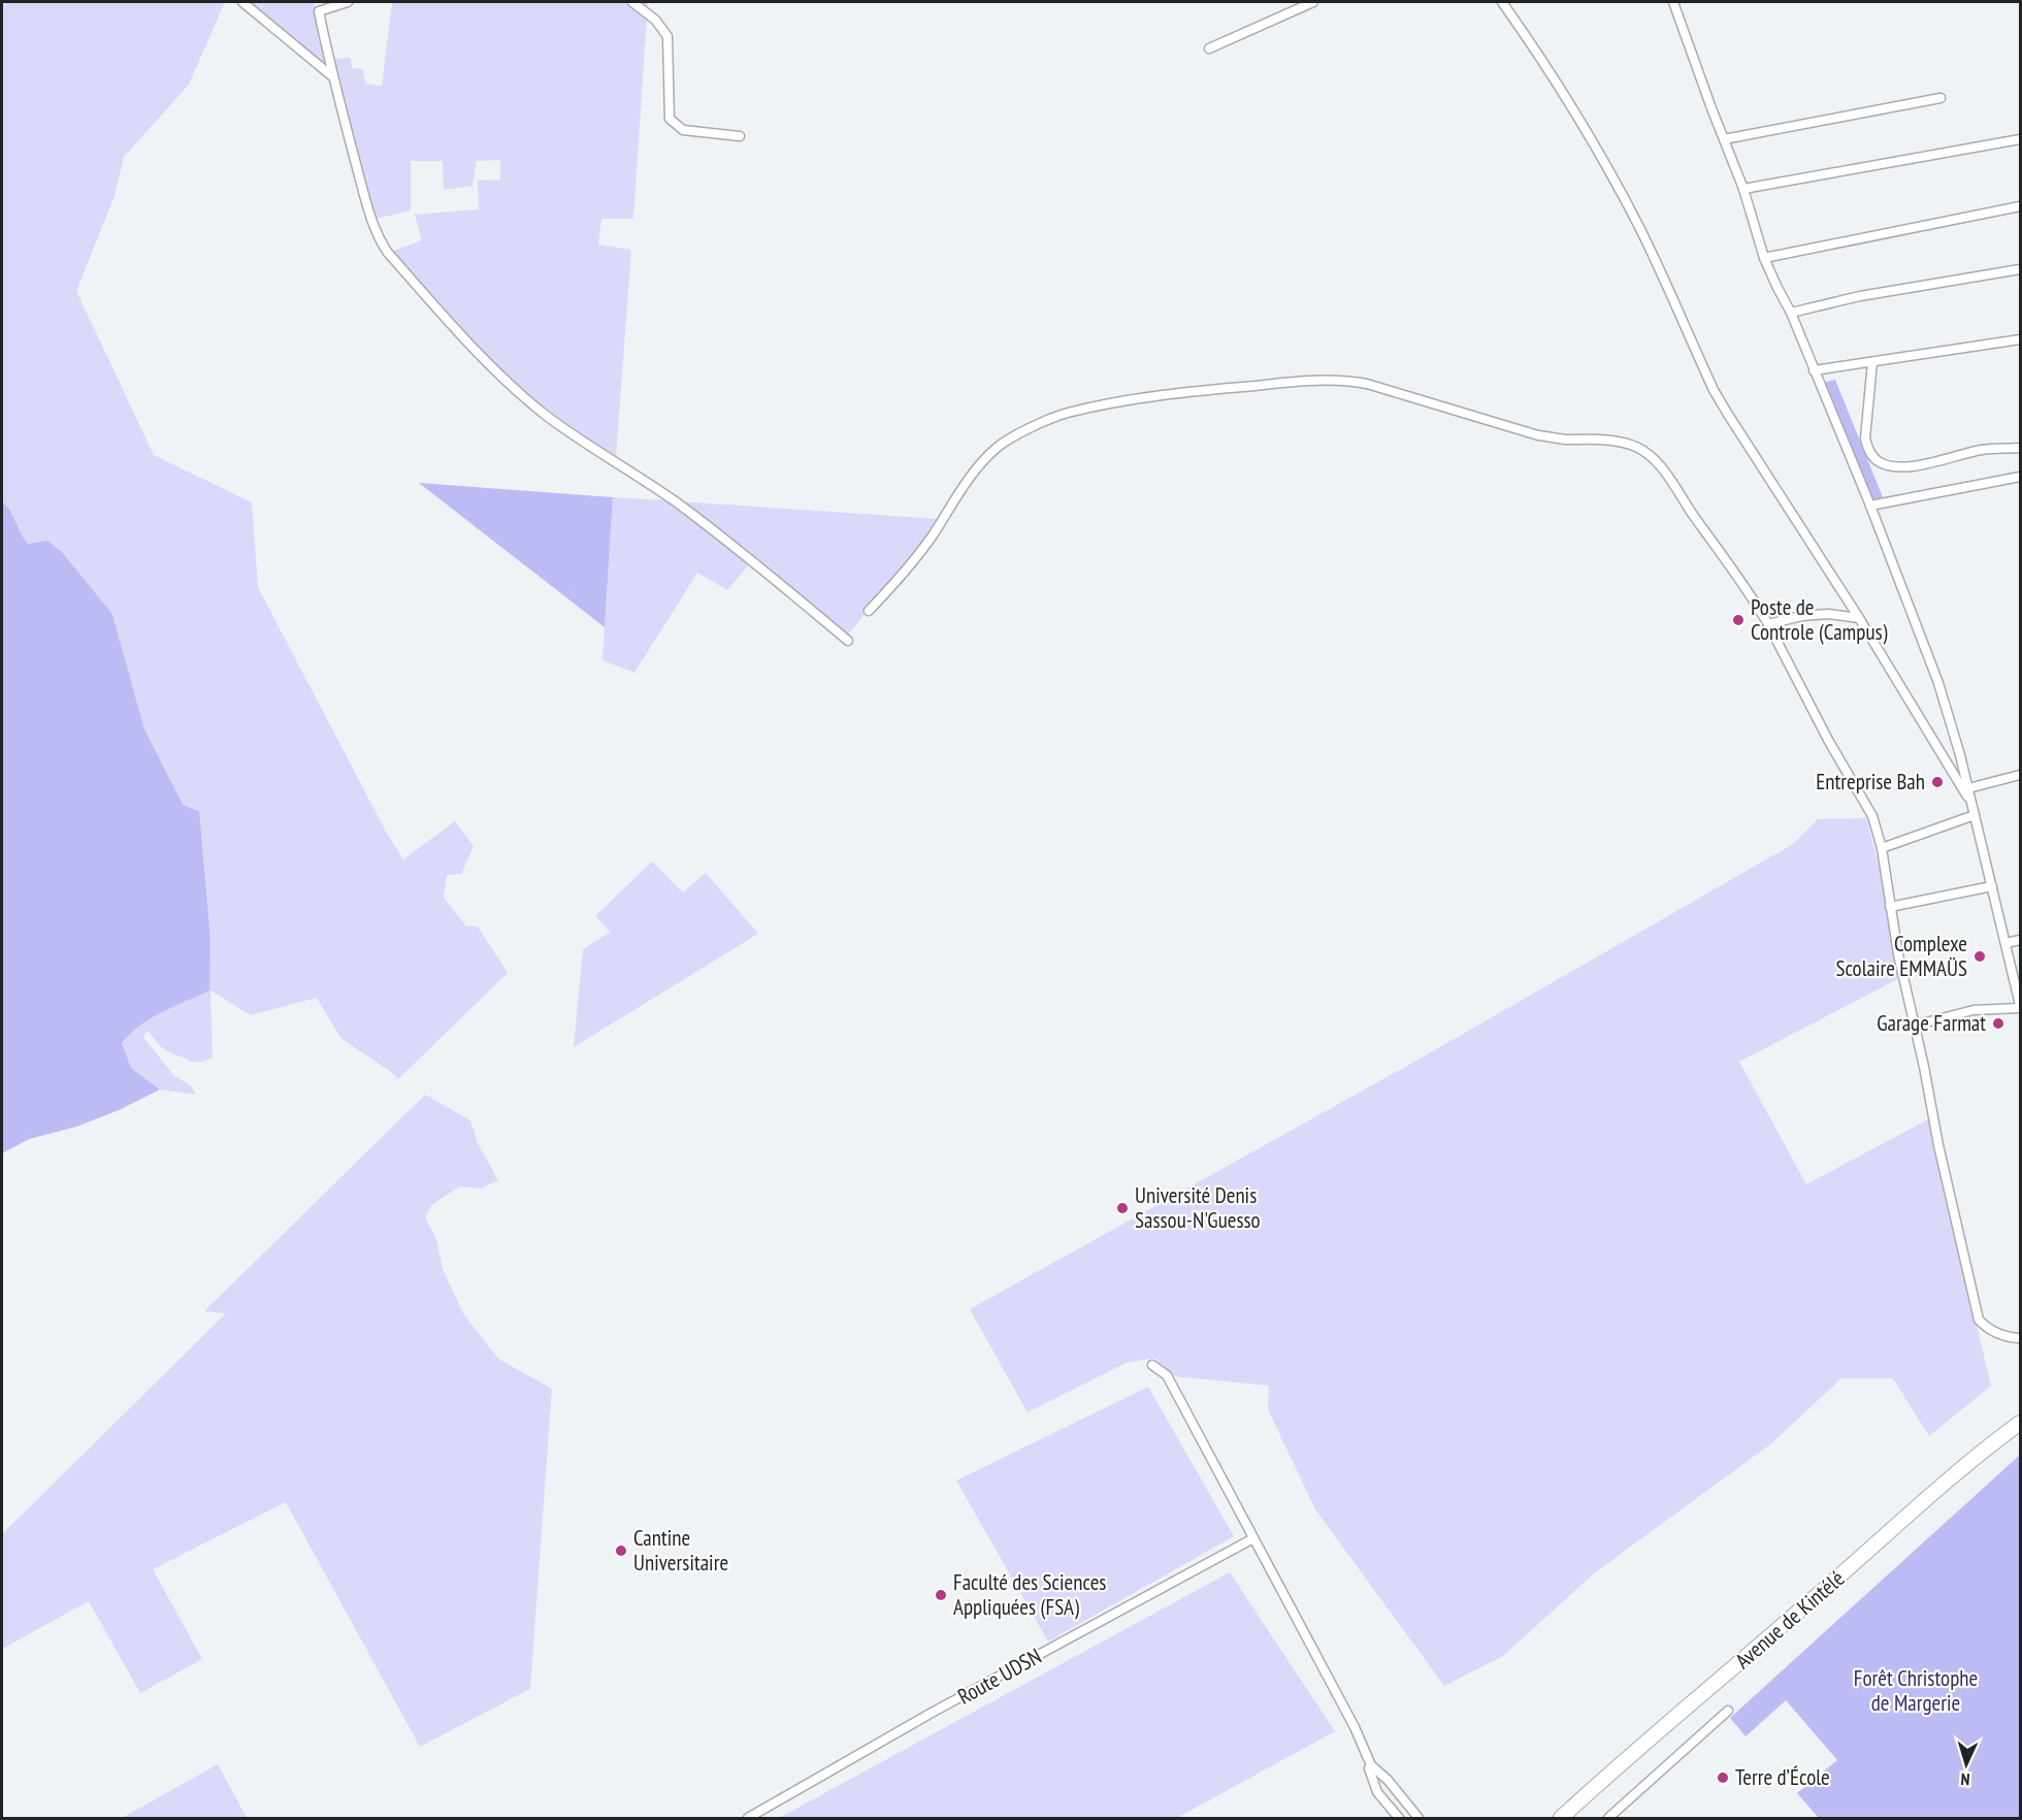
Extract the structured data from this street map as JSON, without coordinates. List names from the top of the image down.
{
  "streets": {
    "main road": ["Avenue de Kintélé"],
    "street": ["Route UDSN"]
  },
  "parks": ["Forêt Christophe de Margerie"],
  "places": [
    "Poste de Controle (Campus)",
    "Entreprise Bah",
    "Complexe Scolaire EMMAÜS",
    "Garage Farmat",
    "Université Denis Sassou-N'Guesso",
    "Cantine Universitaire",
    "Faculté des Sciences Appliquées (FSA)",
    "Terre d’École"
  ],
  "north": "bottom"
}
